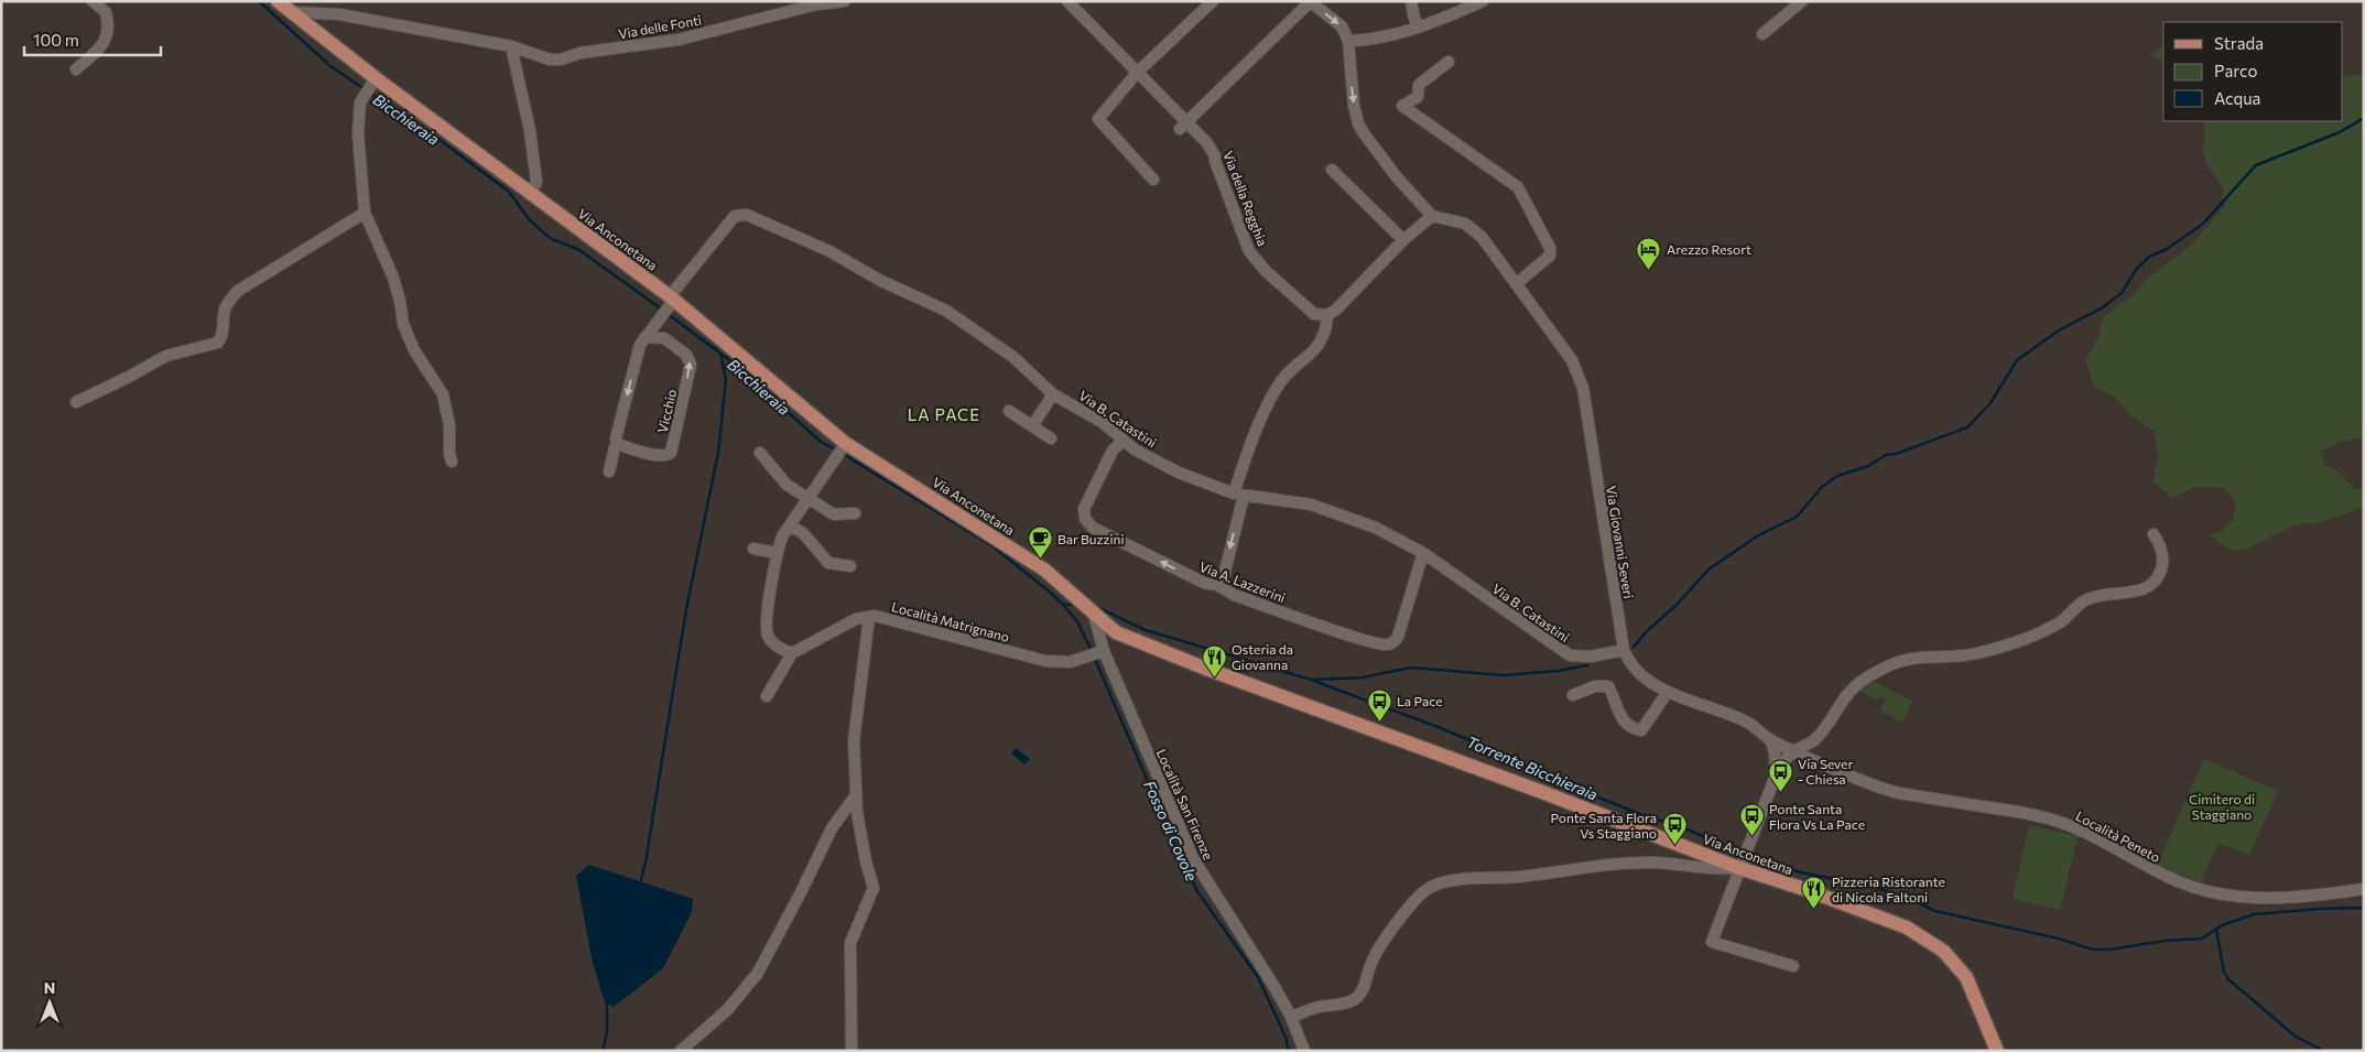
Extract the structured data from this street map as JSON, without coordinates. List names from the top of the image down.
{
  "streets": {
    "main road": ["Via Anconetana"],
    "street": [
      "Via delle Fonti",
      "Via della Regghia",
      "Vicchio",
      "Via B. Catastini",
      "Via Giovanni Severi",
      "Via A. Lazzerini",
      "Località Matrignano",
      "Località San Firenze",
      "Località Peneto"
    ]
  },
  "crossings": [
    ["Via delle Fonti", "Via Anconetana"],
    ["Via Anconetana", "Via B. Catastini"],
    ["Via Anconetana", "Località San Firenze"],
    ["Via B. Catastini", "Via Giovanni Severi"],
    ["Via B. Catastini", "Via A. Lazzerini"],
    ["Via Giovanni Severi", "Località Peneto"],
    ["Località Matrignano", "Località San Firenze"]
  ],
  "districts": ["LA PACE"],
  "water": ["Bicchieraia", "Torrente Bicchieraia", "Fosso di Covole"],
  "parks": ["Cimitero di Staggiano"],
  "places": {
    "hotel": ["Arezzo Resort"],
    "cafe": ["Bar Buzzini"],
    "restaurant": ["Osteria da Giovanna", "Pizzeria Ristorante di Nicola Faltoni"],
    "bus stop": [
      "La Pace",
      "Via Sever - Chiesa",
      "Ponte Santa Flora Vs La Pace",
      "Ponte Santa Flora Vs Staggiano"
    ]
  },
  "legend": ["Strada", "Parco", "Acqua"],
  "scale_bar": "100 m",
  "north": "top"
}
